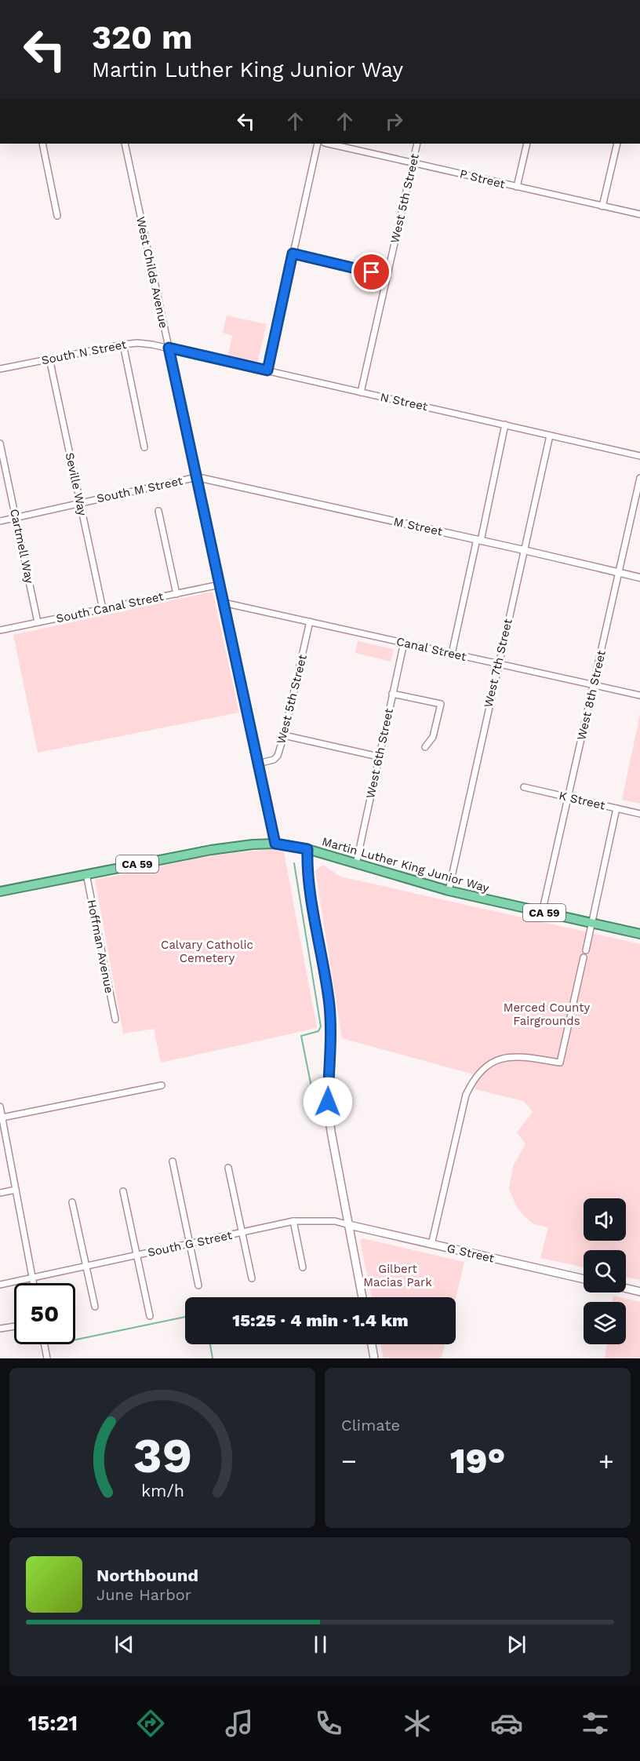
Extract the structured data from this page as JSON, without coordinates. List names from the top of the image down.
{
  "streets": {
    "highway": ["CA 59", "Martin Luther King Junior Way"],
    "main road": ["G Street"],
    "street": [
      "P Street",
      "West 5th Street",
      "West Childs Avenue",
      "South N Street",
      "N Street",
      "Seville Way",
      "South M Street",
      "M Street",
      "Cartmell Way",
      "South Canal Street",
      "Canal Street",
      "West 7th Street",
      "West 8th Street",
      "West 6th Street",
      "K Street",
      "Hoffman Avenue",
      "South G Street"
    ]
  },
  "crossings": [
    ["P Street", "West 5th Street"],
    ["West 5th Street", "West Childs Avenue"],
    ["West 5th Street", "N Street"],
    ["West 5th Street", "Canal Street"],
    ["West Childs Avenue", "South N Street"],
    ["West Childs Avenue", "N Street"],
    ["West Childs Avenue", "South M Street"],
    ["West Childs Avenue", "M Street"],
    ["West Childs Avenue", "South Canal Street"],
    ["West Childs Avenue", "Canal Street"],
    ["West Childs Avenue", "CA 59"],
    ["West Childs Avenue", "Martin Luther King Junior Way"],
    ["South N Street", "N Street"],
    ["South N Street", "Seville Way"],
    ["N Street", "West 7th Street"],
    ["Seville Way", "South M Street"],
    ["Seville Way", "South Canal Street"],
    ["South M Street", "M Street"],
    ["South M Street", "Cartmell Way"],
    ["M Street", "West 7th Street"],
    ["M Street", "West 8th Street"],
    ["Cartmell Way", "South Canal Street"],
    ["Canal Street", "West 7th Street"],
    ["Canal Street", "West 8th Street"],
    ["Canal Street", "West 6th Street"],
    ["West 7th Street", "Martin Luther King Junior Way"],
    ["West 8th Street", "K Street"],
    ["West 8th Street", "Martin Luther King Junior Way"],
    ["West 6th Street", "Martin Luther King Junior Way"],
    ["CA 59", "Martin Luther King Junior Way"],
    ["CA 59", "Hoffman Avenue"],
    ["South G Street", "G Street"]
  ],
  "parks": ["Calvary Catholic Cemetery", "Merced County Fairgrounds", "Gilbert Macias Park"],
  "page": {
    "turn": ["320 m", "Martin Luther King Junior Way"],
    "limit": "50",
    "trip": "15:25 · 4 min · 1.4 km",
    "tile": "Climate",
    "heat": ["−", "19°", "+"],
    "song": ["Northbound", "June Harbor"],
    "tabs": "15:21",
    "gauge": ["39", "km/h"]
  }
}
